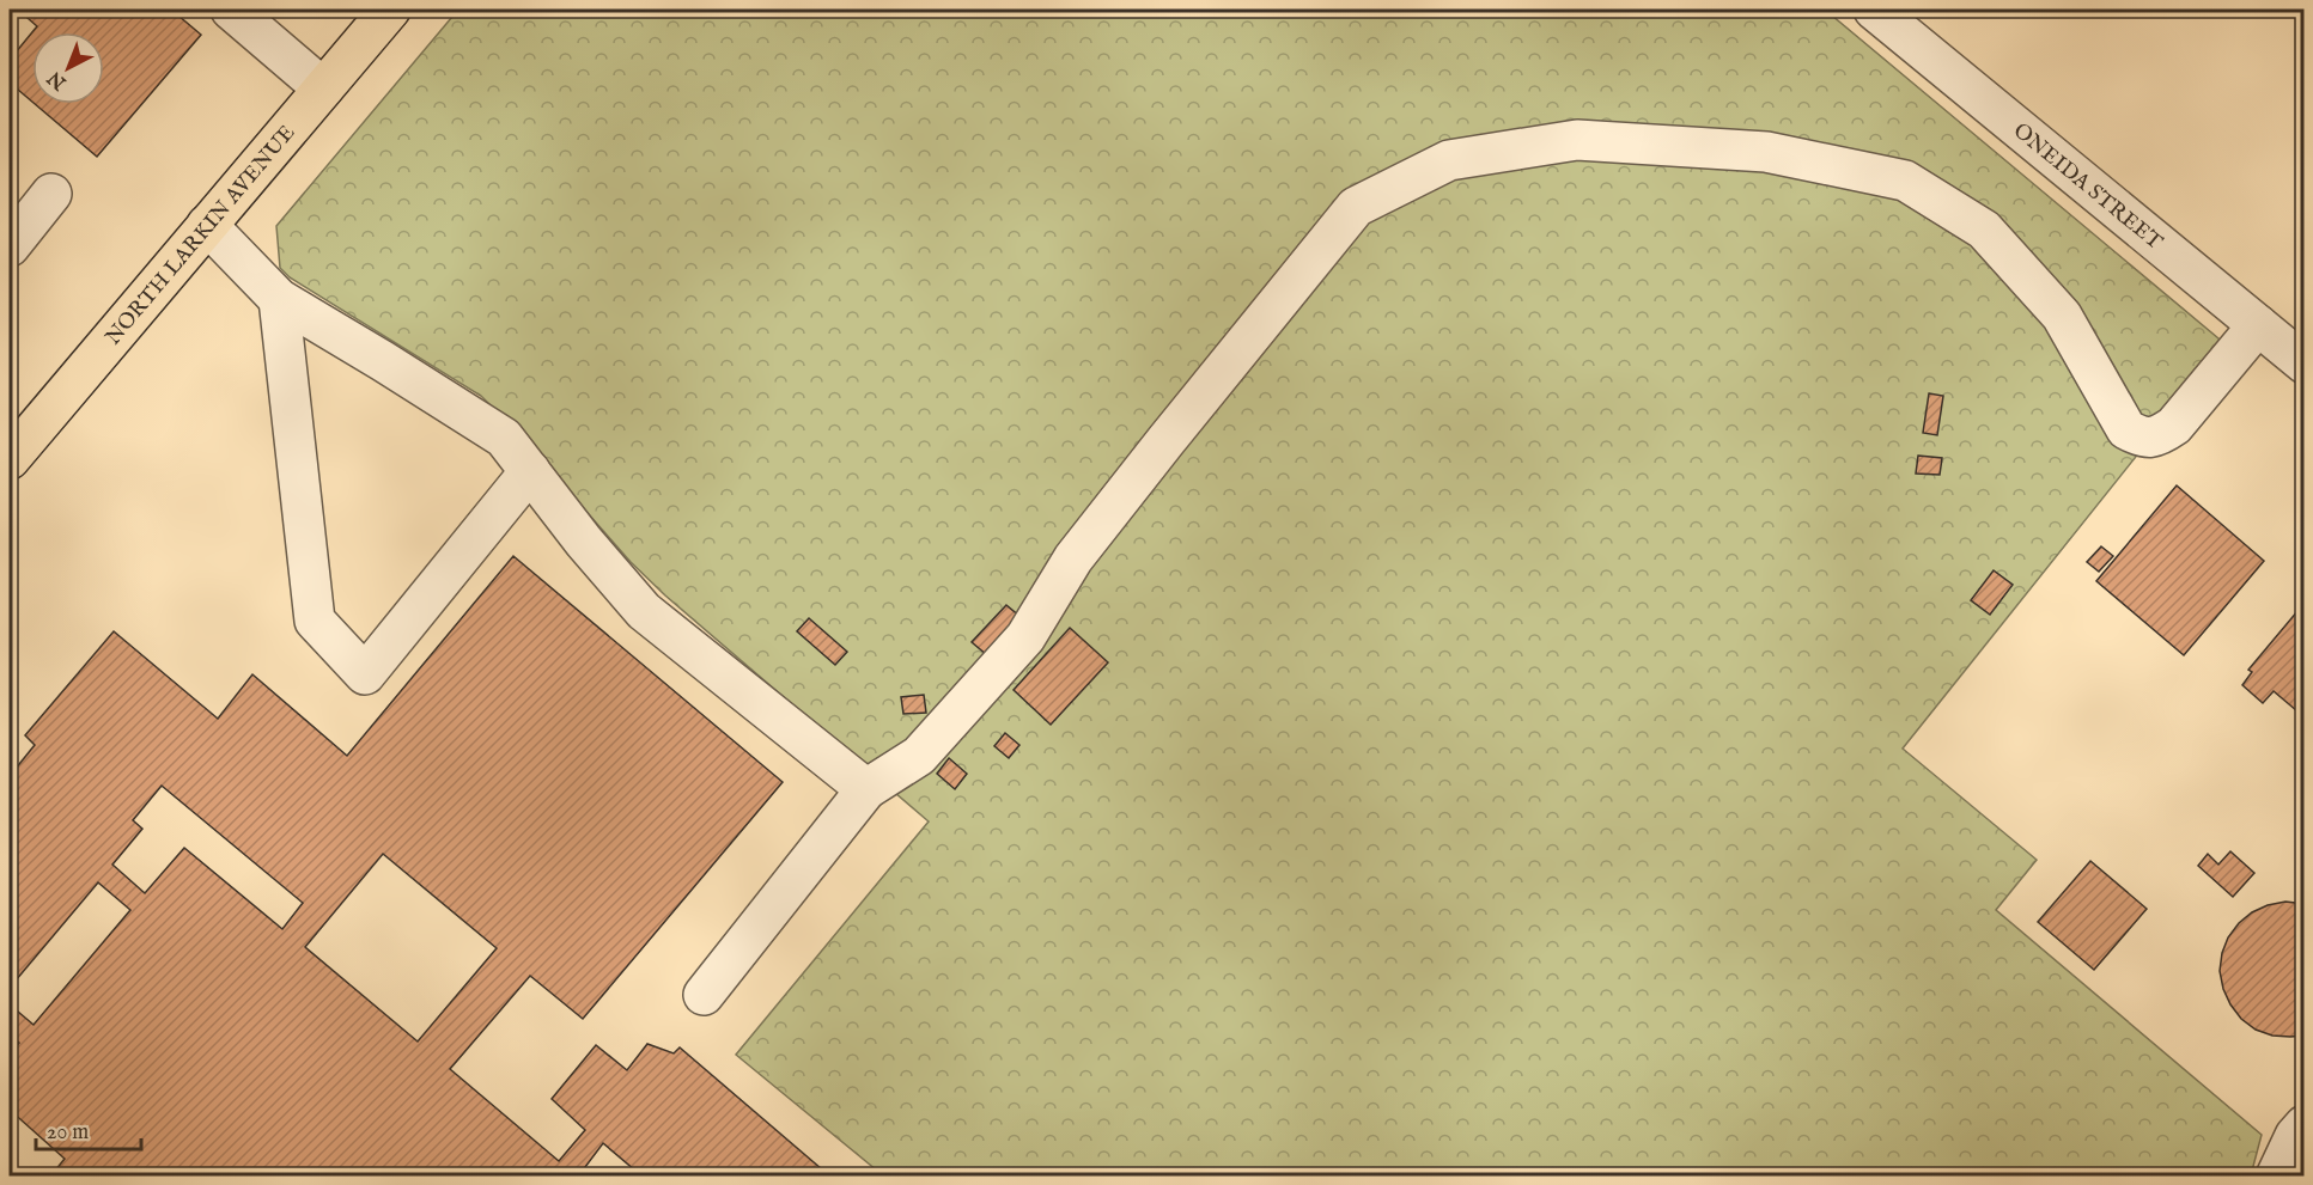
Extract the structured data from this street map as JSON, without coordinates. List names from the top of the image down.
{
  "streets": {
    "main road": ["NORTH LARKIN AVENUE"],
    "street": ["ONEIDA STREET"]
  },
  "scale_bar": "20 m",
  "north": "bottom left"
}
